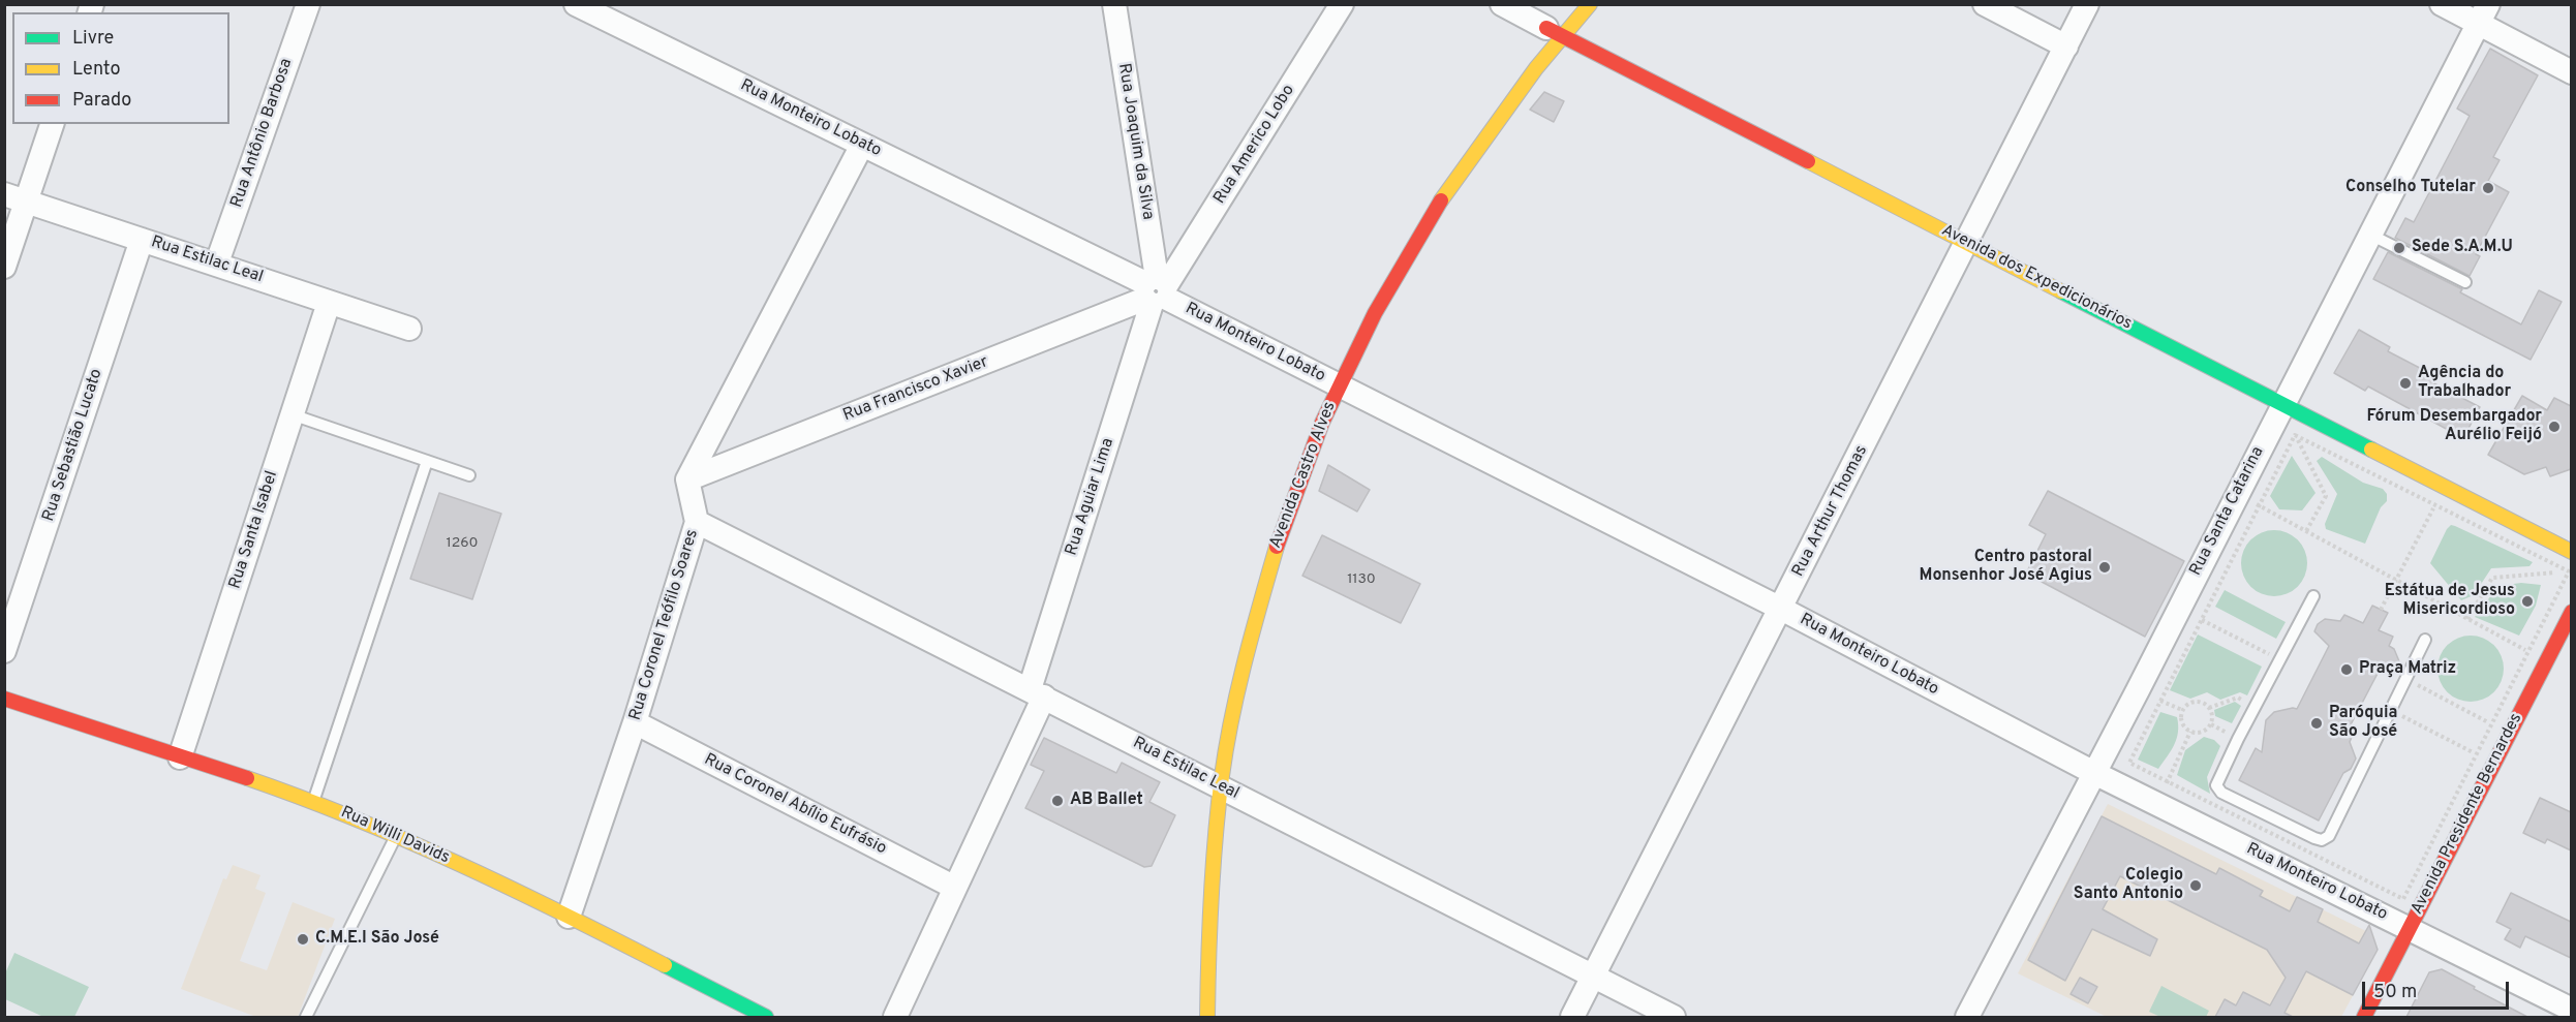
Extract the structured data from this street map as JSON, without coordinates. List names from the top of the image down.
{
  "streets": {
    "main road": [
      "Avenida dos Expedicionários",
      "Avenida Castro Alves",
      "Avenida Presidente Bernardes",
      "Rua Willi Davids"
    ],
    "street": [
      "Rua Monteiro Lobato",
      "Rua Antônio Barbosa",
      "Rua Joaquim da Silva",
      "Rua Americo Lobo",
      "Rua Estilac Leal",
      "Rua Francisco Xavier",
      "Rua Sebastião Lucato",
      "Rua Aguiar Lima",
      "Rua Arthur Thomas",
      "Rua Santa Catarina",
      "Rua Santa Isabel",
      "Rua Coronel Teófilo Soares",
      "Rua Coronel Abílio Eufrásio"
    ]
  },
  "crossings": [
    ["Rua Monteiro Lobato", "Rua Joaquim da Silva"],
    ["Rua Monteiro Lobato", "Rua Americo Lobo"],
    ["Rua Monteiro Lobato", "Rua Francisco Xavier"],
    ["Rua Monteiro Lobato", "Avenida Castro Alves"],
    ["Rua Monteiro Lobato", "Rua Aguiar Lima"],
    ["Rua Monteiro Lobato", "Rua Arthur Thomas"],
    ["Rua Monteiro Lobato", "Rua Santa Catarina"],
    ["Rua Monteiro Lobato", "Avenida Presidente Bernardes"],
    ["Rua Antônio Barbosa", "Rua Estilac Leal"],
    ["Rua Joaquim da Silva", "Rua Americo Lobo"],
    ["Rua Joaquim da Silva", "Rua Francisco Xavier"],
    ["Rua Joaquim da Silva", "Rua Aguiar Lima"],
    ["Rua Americo Lobo", "Rua Francisco Xavier"],
    ["Rua Americo Lobo", "Rua Aguiar Lima"],
    ["Rua Estilac Leal", "Rua Sebastião Lucato"],
    ["Rua Estilac Leal", "Avenida Castro Alves"],
    ["Rua Estilac Leal", "Rua Aguiar Lima"],
    ["Rua Estilac Leal", "Rua Arthur Thomas"],
    ["Rua Estilac Leal", "Rua Santa Isabel"],
    ["Rua Estilac Leal", "Rua Coronel Teófilo Soares"],
    ["Avenida dos Expedicionários", "Avenida Castro Alves"],
    ["Avenida dos Expedicionários", "Rua Arthur Thomas"],
    ["Avenida dos Expedicionários", "Rua Santa Catarina"],
    ["Rua Francisco Xavier", "Rua Aguiar Lima"],
    ["Rua Francisco Xavier", "Rua Coronel Teófilo Soares"],
    ["Rua Aguiar Lima", "Rua Coronel Abílio Eufrásio"],
    ["Rua Santa Isabel", "Rua Willi Davids"],
    ["Rua Coronel Teófilo Soares", "Rua Coronel Abílio Eufrásio"],
    ["Rua Coronel Teófilo Soares", "Rua Willi Davids"]
  ],
  "places": [
    "Conselho Tutelar",
    "Sede S.A.M.U",
    "Agência do Trabalhador",
    "Fórum Desembargador Aurélio Feijó",
    "Centro pastoral Monsenhor José Agius",
    "Estátua de Jesus Misericordioso",
    "Praça Matriz",
    "Paróquia São José",
    "AB Ballet",
    "Colegio Santo Antonio",
    "C.M.E.I São José"
  ],
  "house_numbers": ["1260", "1130"],
  "legend": ["Livre", "Lento", "Parado"],
  "scale_bar": "50 m"
}
